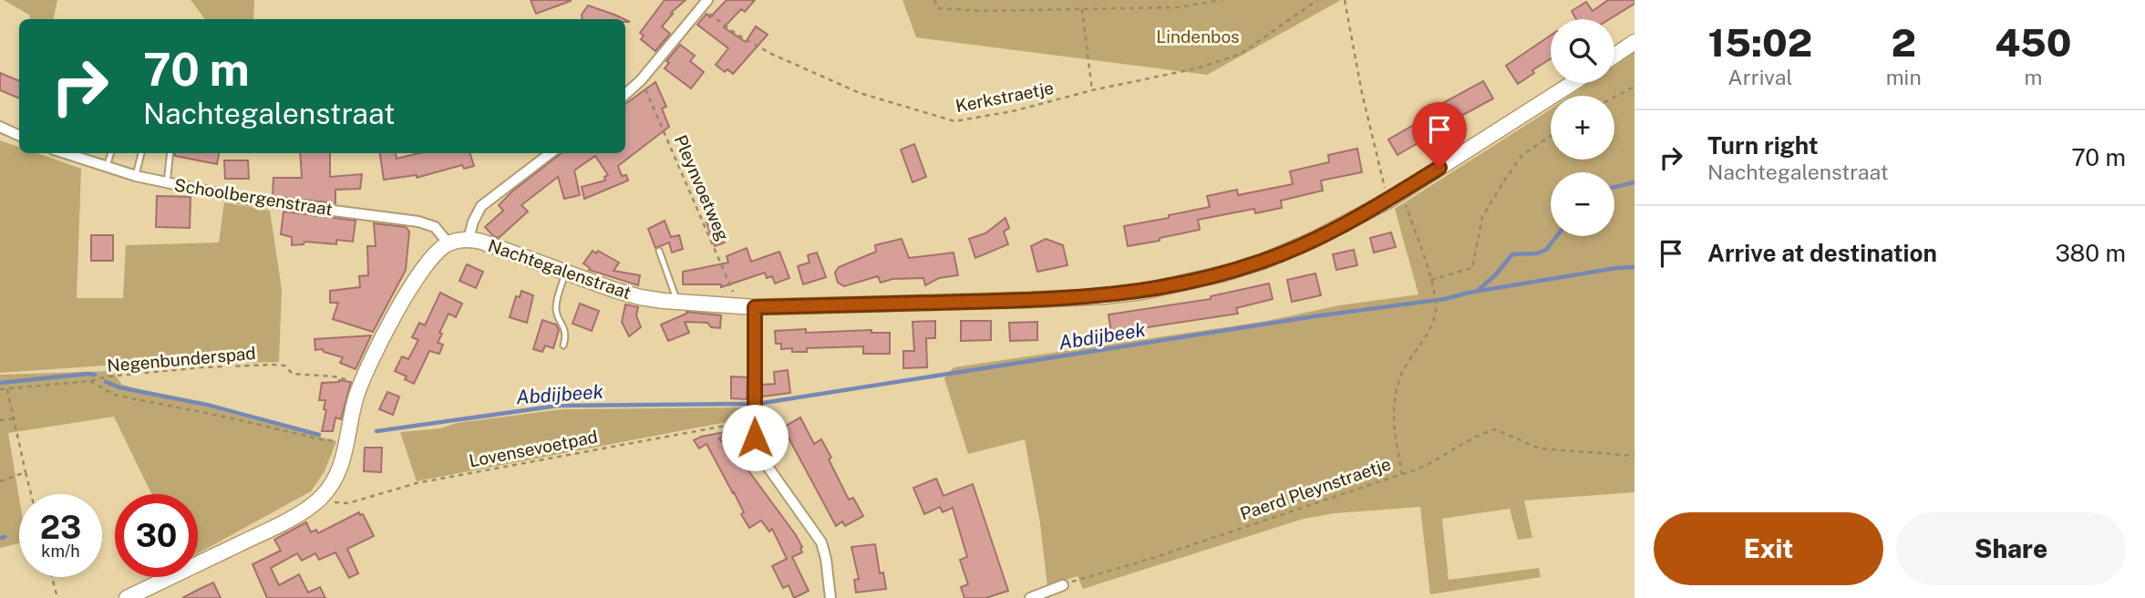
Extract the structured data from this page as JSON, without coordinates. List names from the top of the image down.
{
  "streets": {
    "street": ["Schoolbergenstraat", "Nachtegalenstraat"],
    "path": [
      "Kerkstraetje",
      "Pleynvoetweg",
      "Negenbunderspad",
      "Lovensevoetpad",
      "Paerd Pleynstraetje"
    ]
  },
  "crossings": [
    ["Pleynvoetweg", "Nachtegalenstraat"],
    ["Nachtegalenstraat", "Paerd Pleynstraetje"]
  ],
  "water": ["Abdijbeek"],
  "parks": ["Lindenbos"],
  "page": {
    "eta": [
      "15:02",
      "Arrival",
      "2",
      "min",
      "450",
      "m"
    ],
    "map_buttons": ["+", "−"],
    "turn": ["70 m", "Nachtegalenstraat"],
    "list": [
      {
        "name": "Turn right",
        "note": "Nachtegalenstraat",
        "value": "70 m"
      },
      {
        "name": "Arrive at destination",
        "value": "380 m"
      }
    ],
    "speed": "23 km/h",
    "limit": "30",
    "buttons": ["Exit", "Share"]
  }
}
